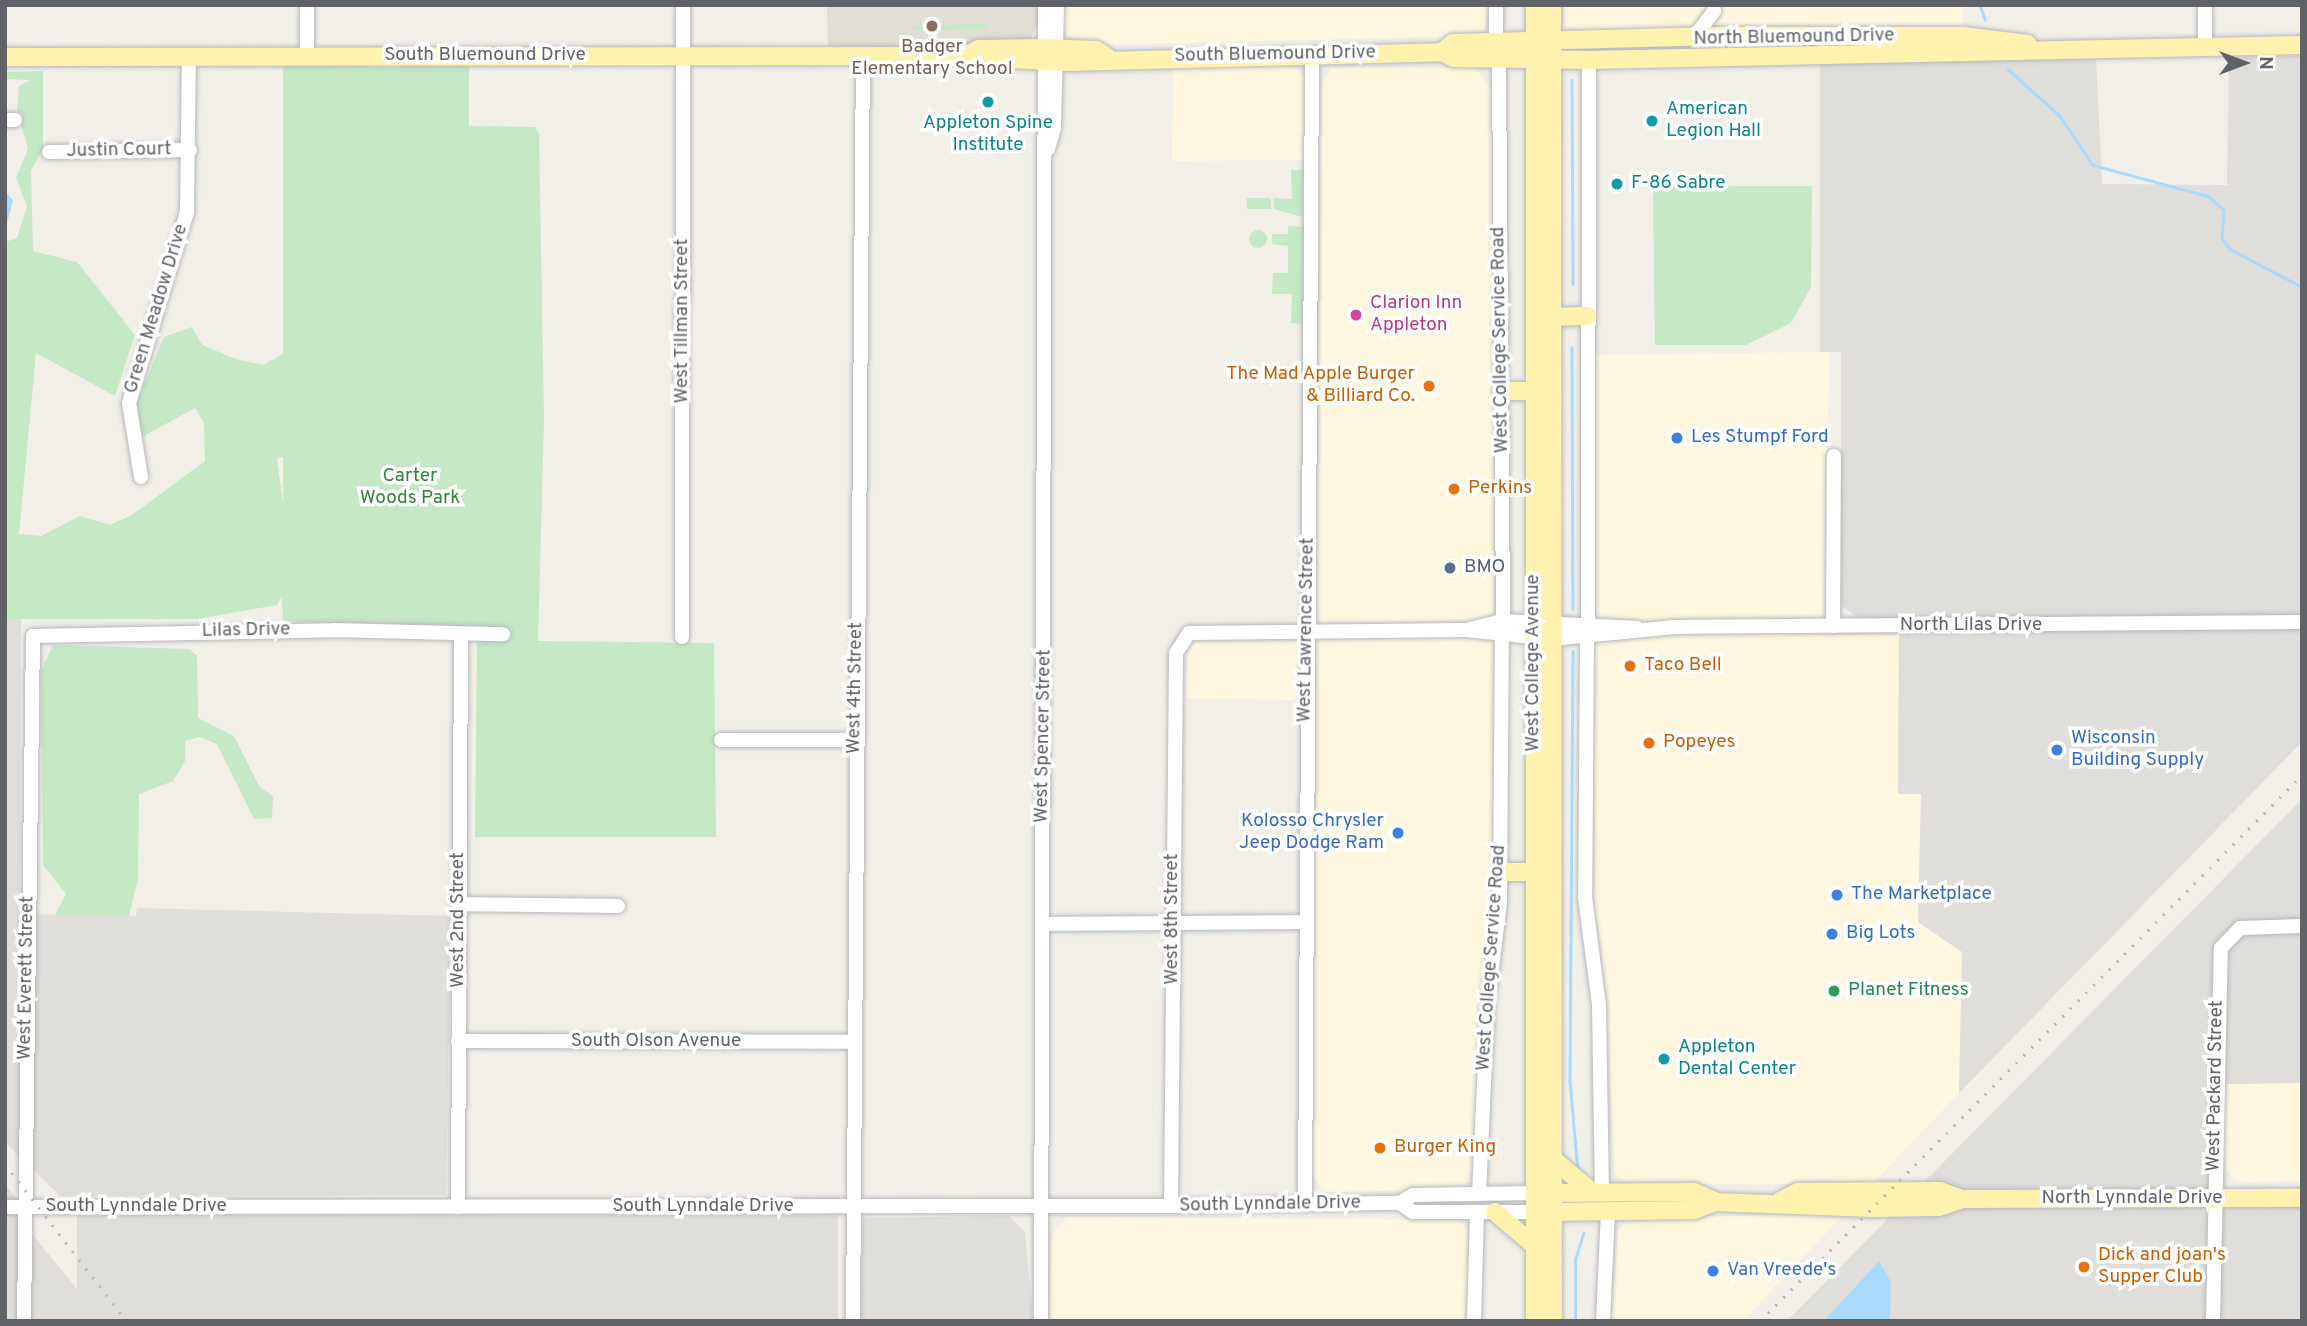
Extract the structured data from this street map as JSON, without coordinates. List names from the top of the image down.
{
  "streets": {
    "main road": [
      "North Bluemound Drive",
      "South Bluemound Drive",
      "West College Avenue",
      "North Lynndale Drive"
    ],
    "street": [
      "Justin Court",
      "Green Meadow Drive",
      "West Tillman Street",
      "West College Service Road",
      "North Lilas Drive",
      "West Lawrence Street",
      "Lilas Drive",
      "West 4th Street",
      "West Spencer Street",
      "West 8th Street",
      "West 2nd Street",
      "West Everett Street",
      "South Olson Avenue",
      "West Packard Street",
      "South Lynndale Drive"
    ]
  },
  "crossings": [
    ["North Bluemound Drive", "South Bluemound Drive"],
    ["North Bluemound Drive", "West College Avenue"],
    ["South Bluemound Drive", "Green Meadow Drive"],
    ["South Bluemound Drive", "West Tillman Street"],
    ["South Bluemound Drive", "West College Service Road"],
    ["South Bluemound Drive", "West Lawrence Street"],
    ["South Bluemound Drive", "West College Avenue"],
    ["South Bluemound Drive", "West 4th Street"],
    ["South Bluemound Drive", "West Spencer Street"],
    ["Justin Court", "Green Meadow Drive"],
    ["West College Service Road", "South Lynndale Drive"],
    ["North Lilas Drive", "West College Avenue"],
    ["West Lawrence Street", "West 8th Street"],
    ["West Lawrence Street", "South Lynndale Drive"],
    ["Lilas Drive", "West 2nd Street"],
    ["Lilas Drive", "West Everett Street"],
    ["West College Avenue", "North Lynndale Drive"],
    ["West College Avenue", "South Lynndale Drive"],
    ["West 4th Street", "South Olson Avenue"],
    ["West 4th Street", "South Lynndale Drive"],
    ["West Spencer Street", "South Lynndale Drive"],
    ["West 8th Street", "South Lynndale Drive"],
    ["West 2nd Street", "South Olson Avenue"],
    ["West 2nd Street", "South Lynndale Drive"],
    ["West Everett Street", "South Lynndale Drive"],
    ["West Packard Street", "North Lynndale Drive"],
    ["North Lynndale Drive", "South Lynndale Drive"]
  ],
  "parks": ["Carter Woods Park"],
  "places": [
    "Badger Elementary School",
    "Appleton Spine Institute",
    "American Legion Hall",
    "F-86 Sabre",
    "Clarion Inn Appleton",
    "The Mad Apple Burger & Billiard Co.",
    "Les Stumpf Ford",
    "Perkins",
    "BMO",
    "Taco Bell",
    "Popeyes",
    "Wisconsin Building Supply",
    "Kolosso Chrysler Jeep Dodge Ram",
    "The Marketplace",
    "Big Lots",
    "Planet Fitness",
    "Appleton Dental Center",
    "Burger King",
    "Dick and joan's Supper Club",
    "Van Vreede's"
  ],
  "north": "right"
}
